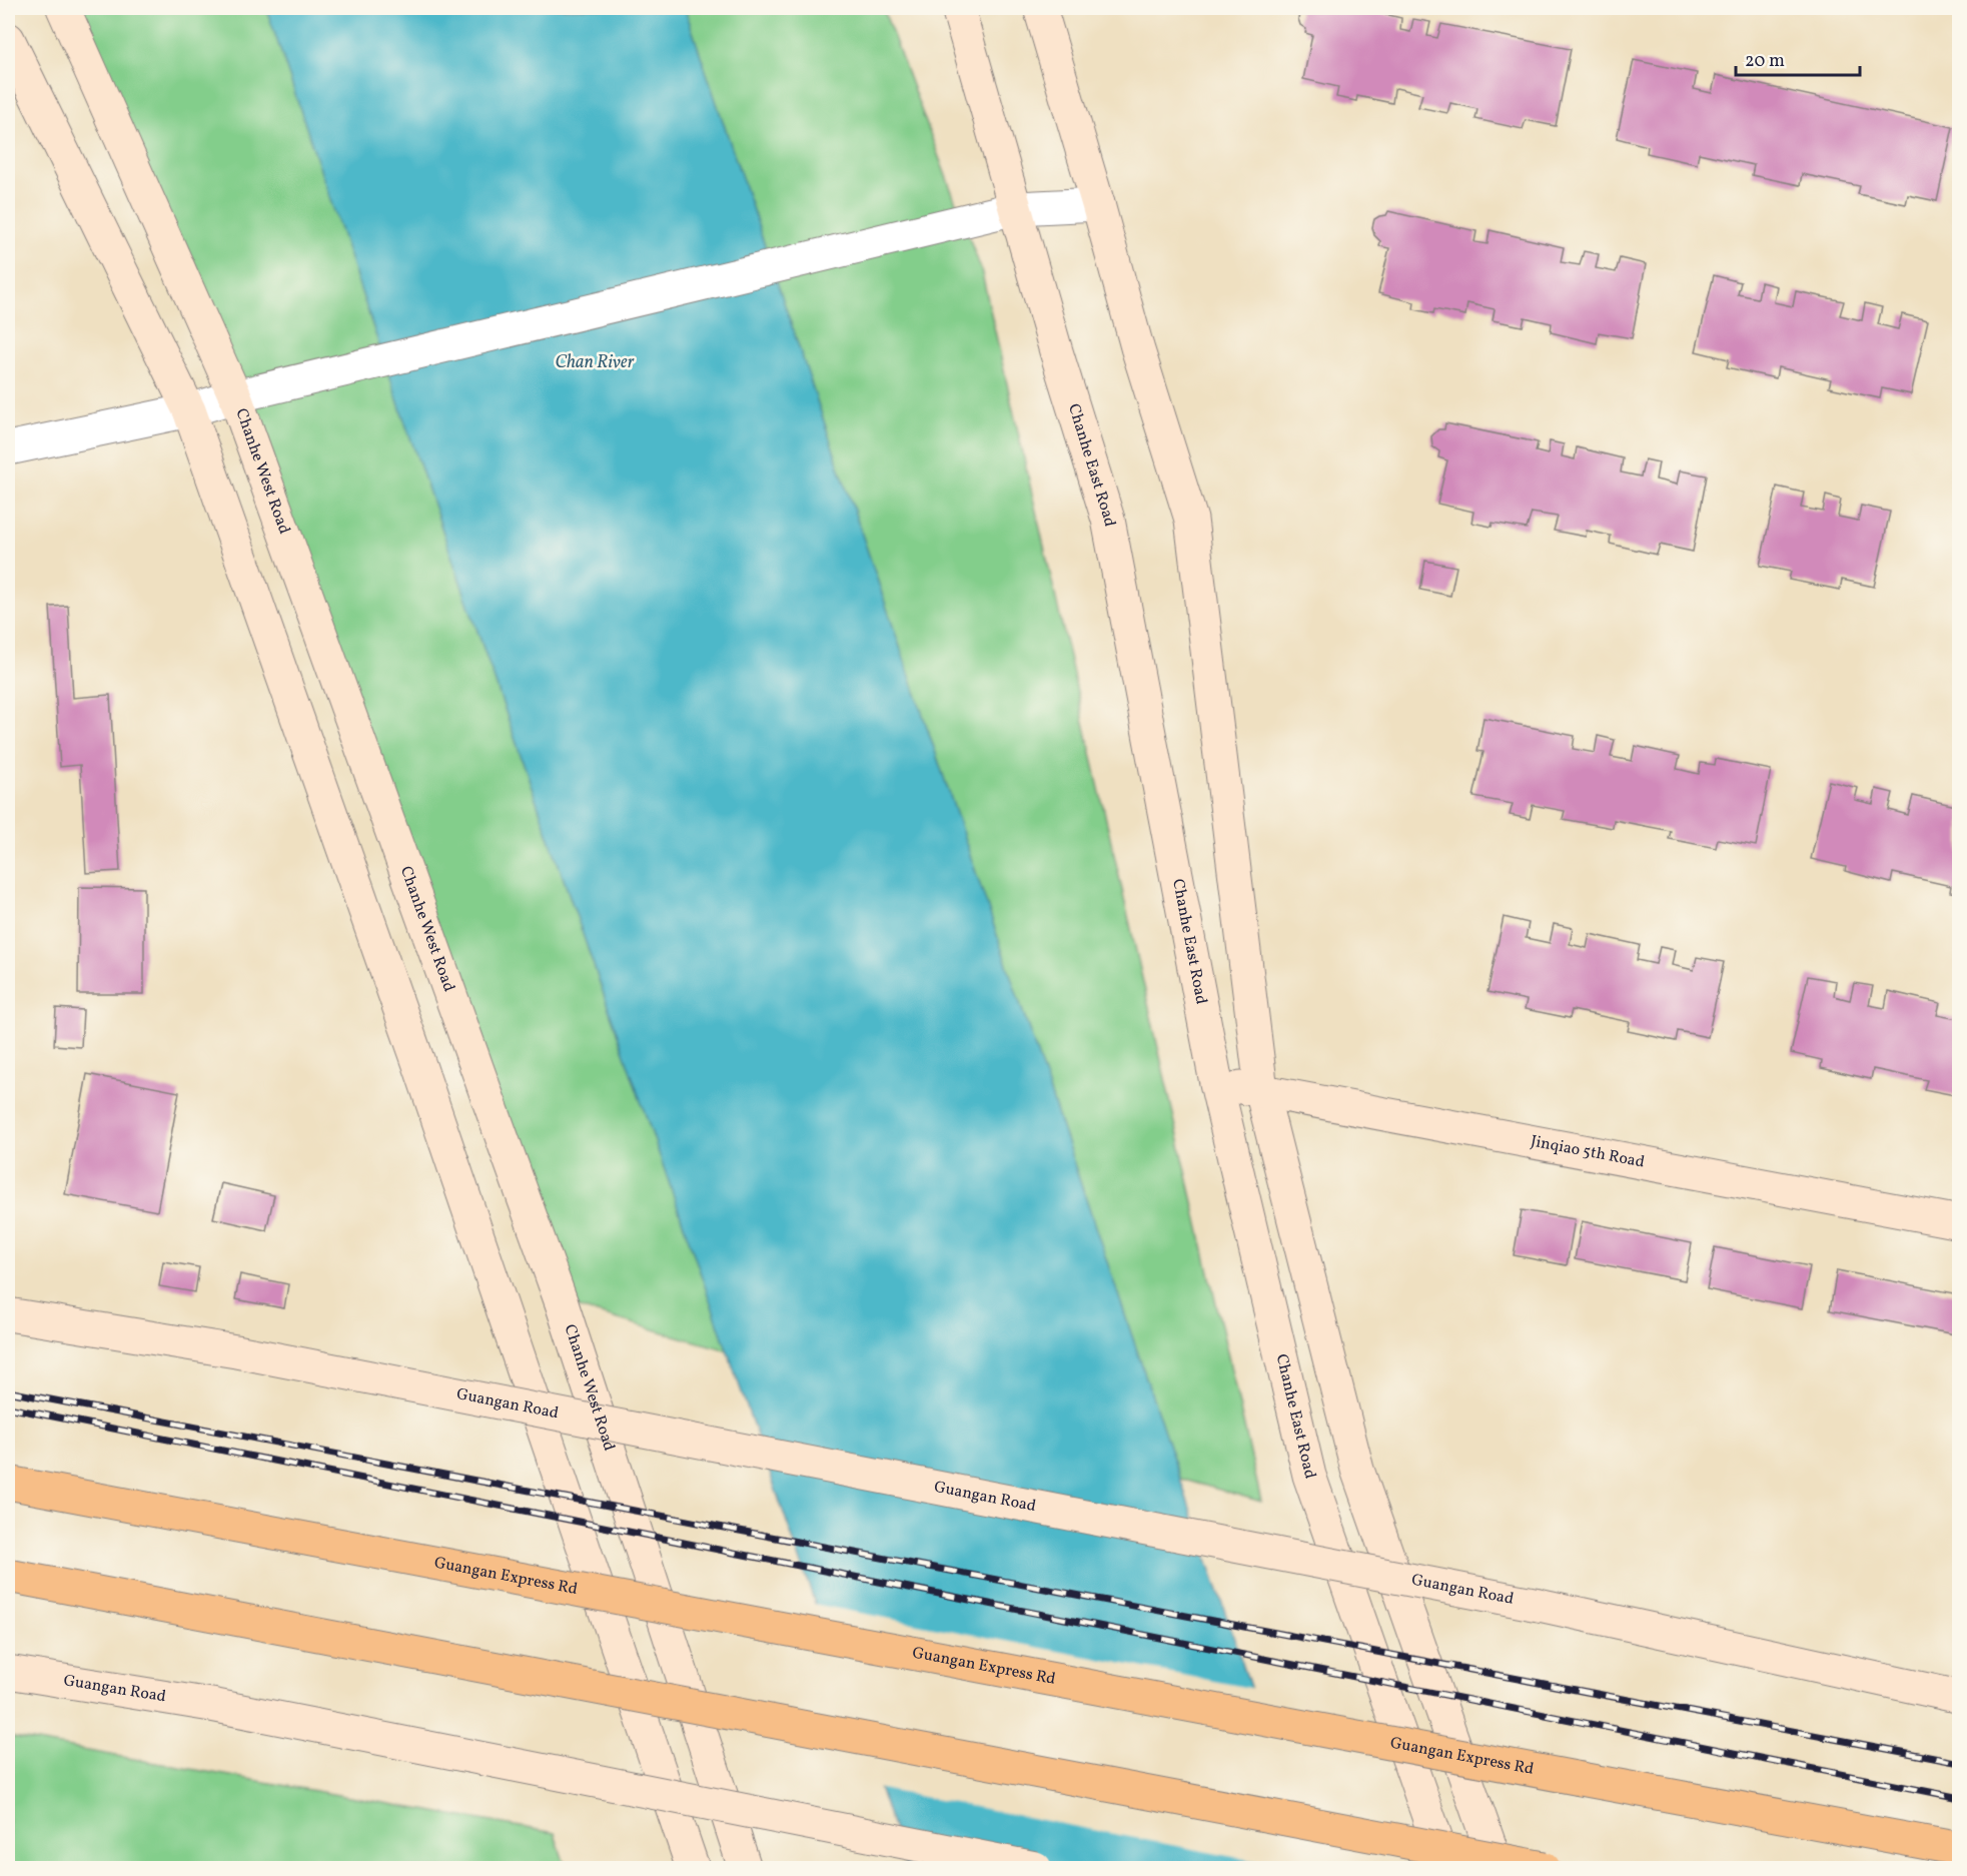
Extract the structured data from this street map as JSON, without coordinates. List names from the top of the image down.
{
  "streets": {
    "highway": ["Guangan Express Rd"],
    "main road": [
      "Chanhe East Road",
      "Chanhe West Road",
      "Jinqiao 5th Road",
      "Guangan Road"
    ]
  },
  "crossings": [
    ["Chanhe East Road", "Jinqiao 5th Road"]
  ],
  "water": ["Chan River"],
  "scale_bar": "20 m"
}
